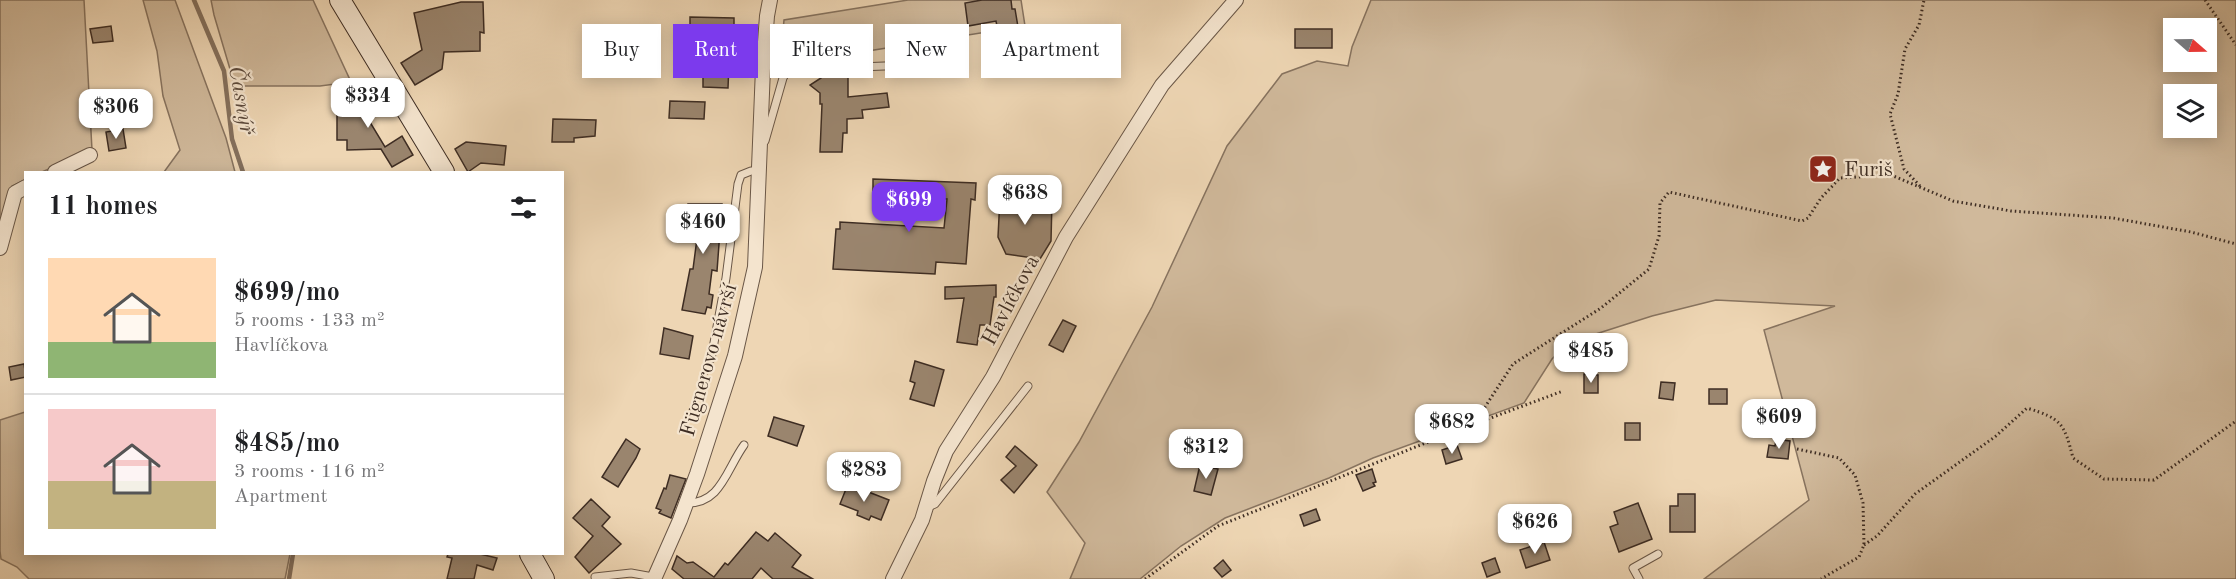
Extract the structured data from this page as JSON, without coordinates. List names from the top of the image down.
{
  "streets": {
    "street": ["Havlíčkova", "Fügnerovo návrší"]
  },
  "water": ["Časnýř"],
  "places": {
    "place": ["Furiš"]
  },
  "north": "right",
  "page": {
    "chip": [
      "Buy",
      "Rent",
      "Filters",
      "New",
      "Apartment"
    ],
    "price": [
      "$334",
      "$306",
      "$638",
      "$699",
      "$460",
      "$485",
      "$609",
      "$682",
      "$312",
      "$283",
      "$626"
    ],
    "heading": "11 homes",
    "list": [
      {
        "name": "$699/mo",
        "note": "5 rooms · 133 m² · Havlíčkova"
      },
      {
        "name": "$485/mo",
        "note": "3 rooms · 116 m² · Apartment"
      }
    ]
  }
}
